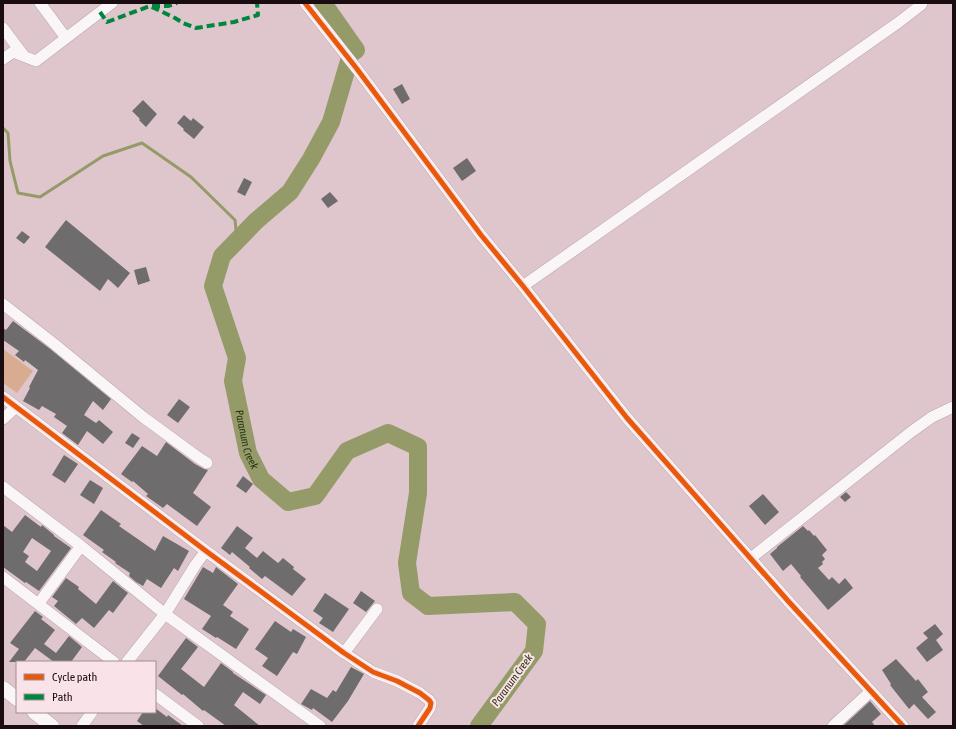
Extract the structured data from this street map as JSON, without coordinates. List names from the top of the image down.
{
  "water": ["Paranum Creek"],
  "legend": ["Cycle path", "Path"]
}
